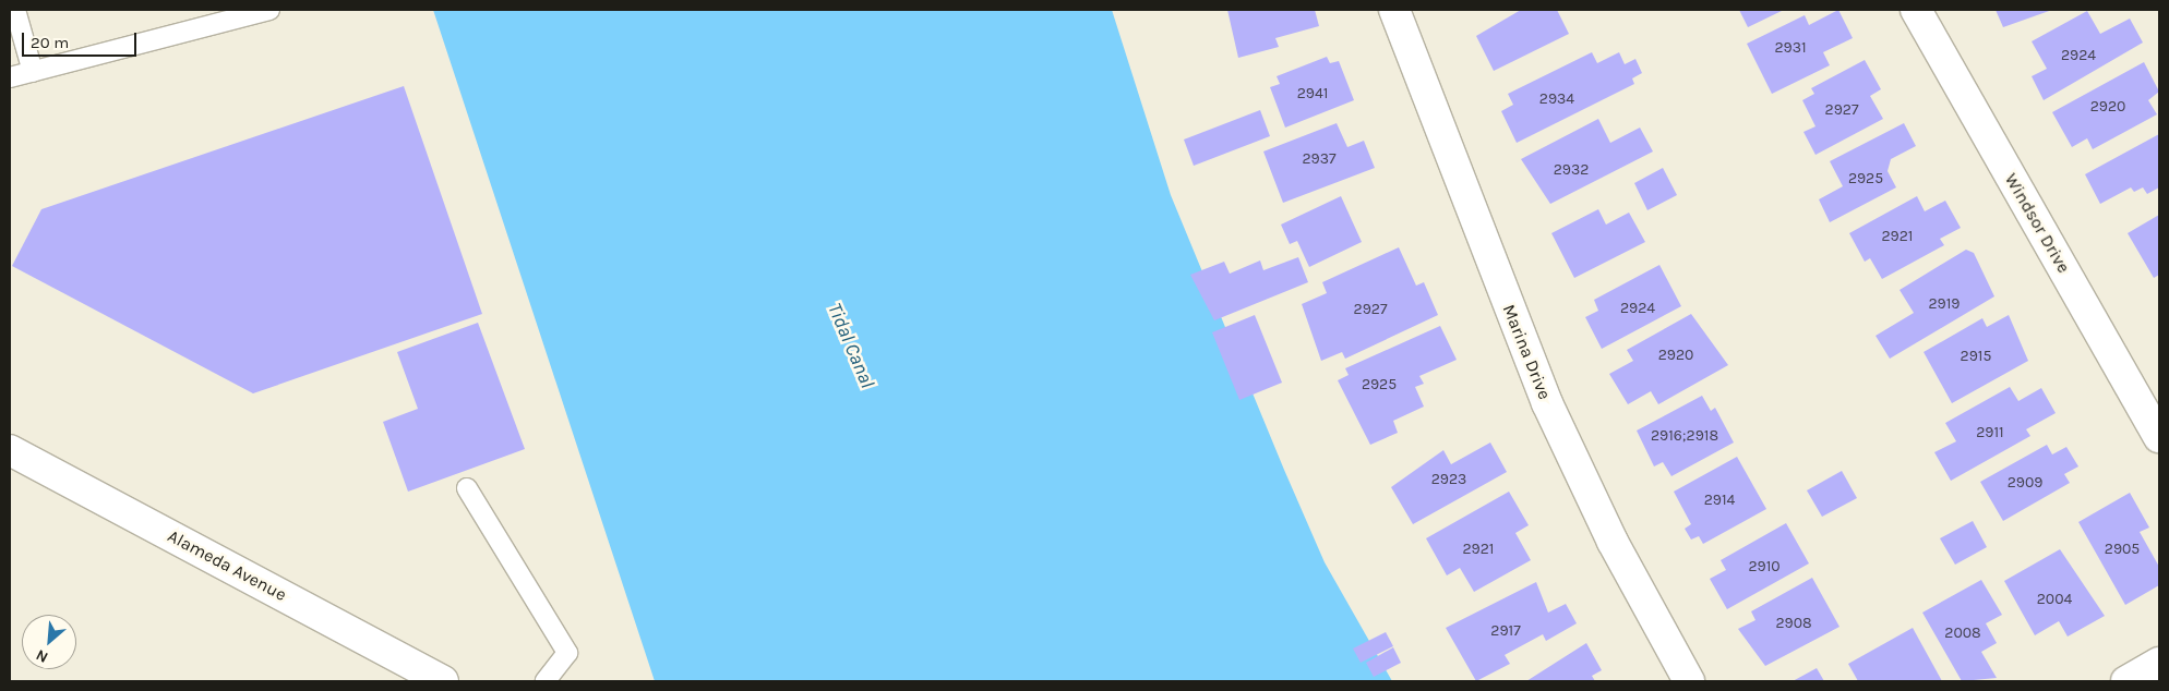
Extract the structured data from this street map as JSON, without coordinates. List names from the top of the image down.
{
  "streets": {
    "street": ["Windsor Drive", "Marina Drive", "Alameda Avenue"]
  },
  "water": ["Tidal Canal"],
  "house_numbers": [
    "2931",
    "2924",
    "2941",
    "2934",
    "2920",
    "2927",
    "2937",
    "2932",
    "2925",
    "2921",
    "2919",
    "2924",
    "2927",
    "2920",
    "2915",
    "2925",
    "2911",
    "2916;2918",
    "2923",
    "2909",
    "2914",
    "2921",
    "2905",
    "2910",
    "2004",
    "2908",
    "2917",
    "2008"
  ],
  "scale_bar": "20 m",
  "north": "bottom left"
}
